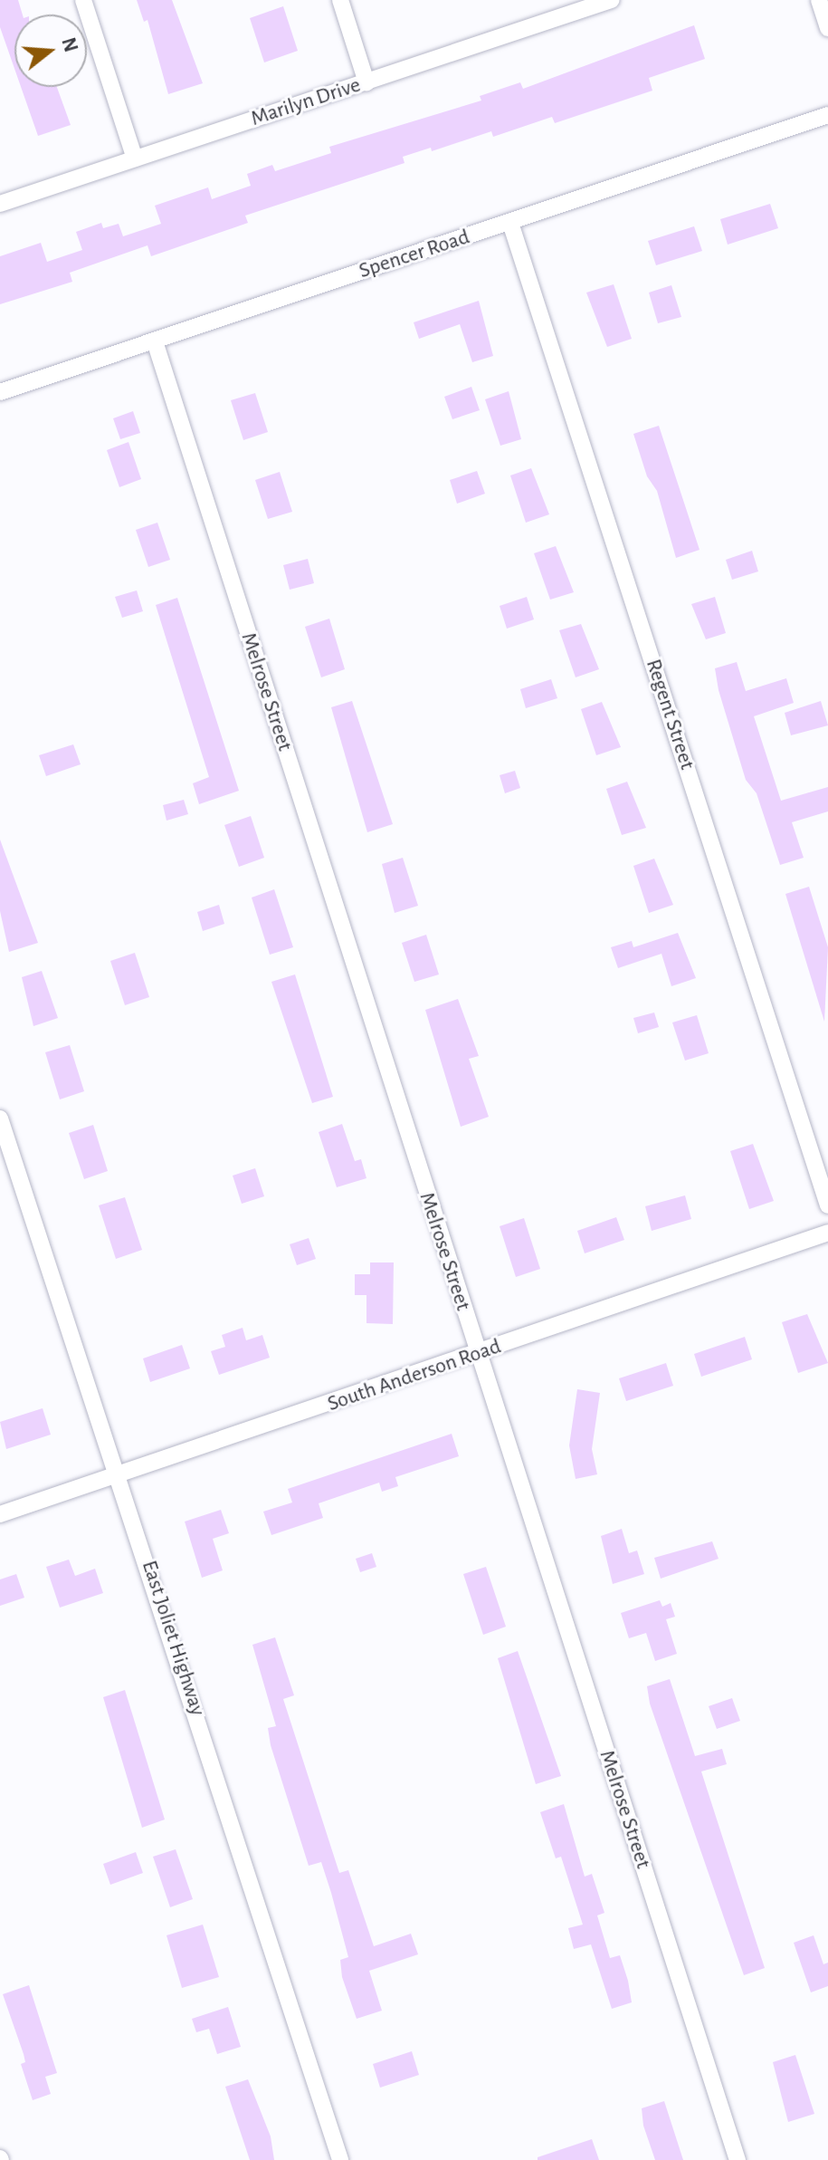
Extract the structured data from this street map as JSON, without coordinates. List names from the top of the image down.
{
  "streets": {
    "street": [
      "Marilyn Drive",
      "Spencer Road",
      "Melrose Street",
      "Regent Street",
      "South Anderson Road",
      "East Joliet Highway"
    ]
  },
  "crossings": [
    ["Spencer Road", "Melrose Street"],
    ["Spencer Road", "Regent Street"],
    ["Melrose Street", "South Anderson Road"],
    ["South Anderson Road", "East Joliet Highway"]
  ],
  "north": "right"
}
